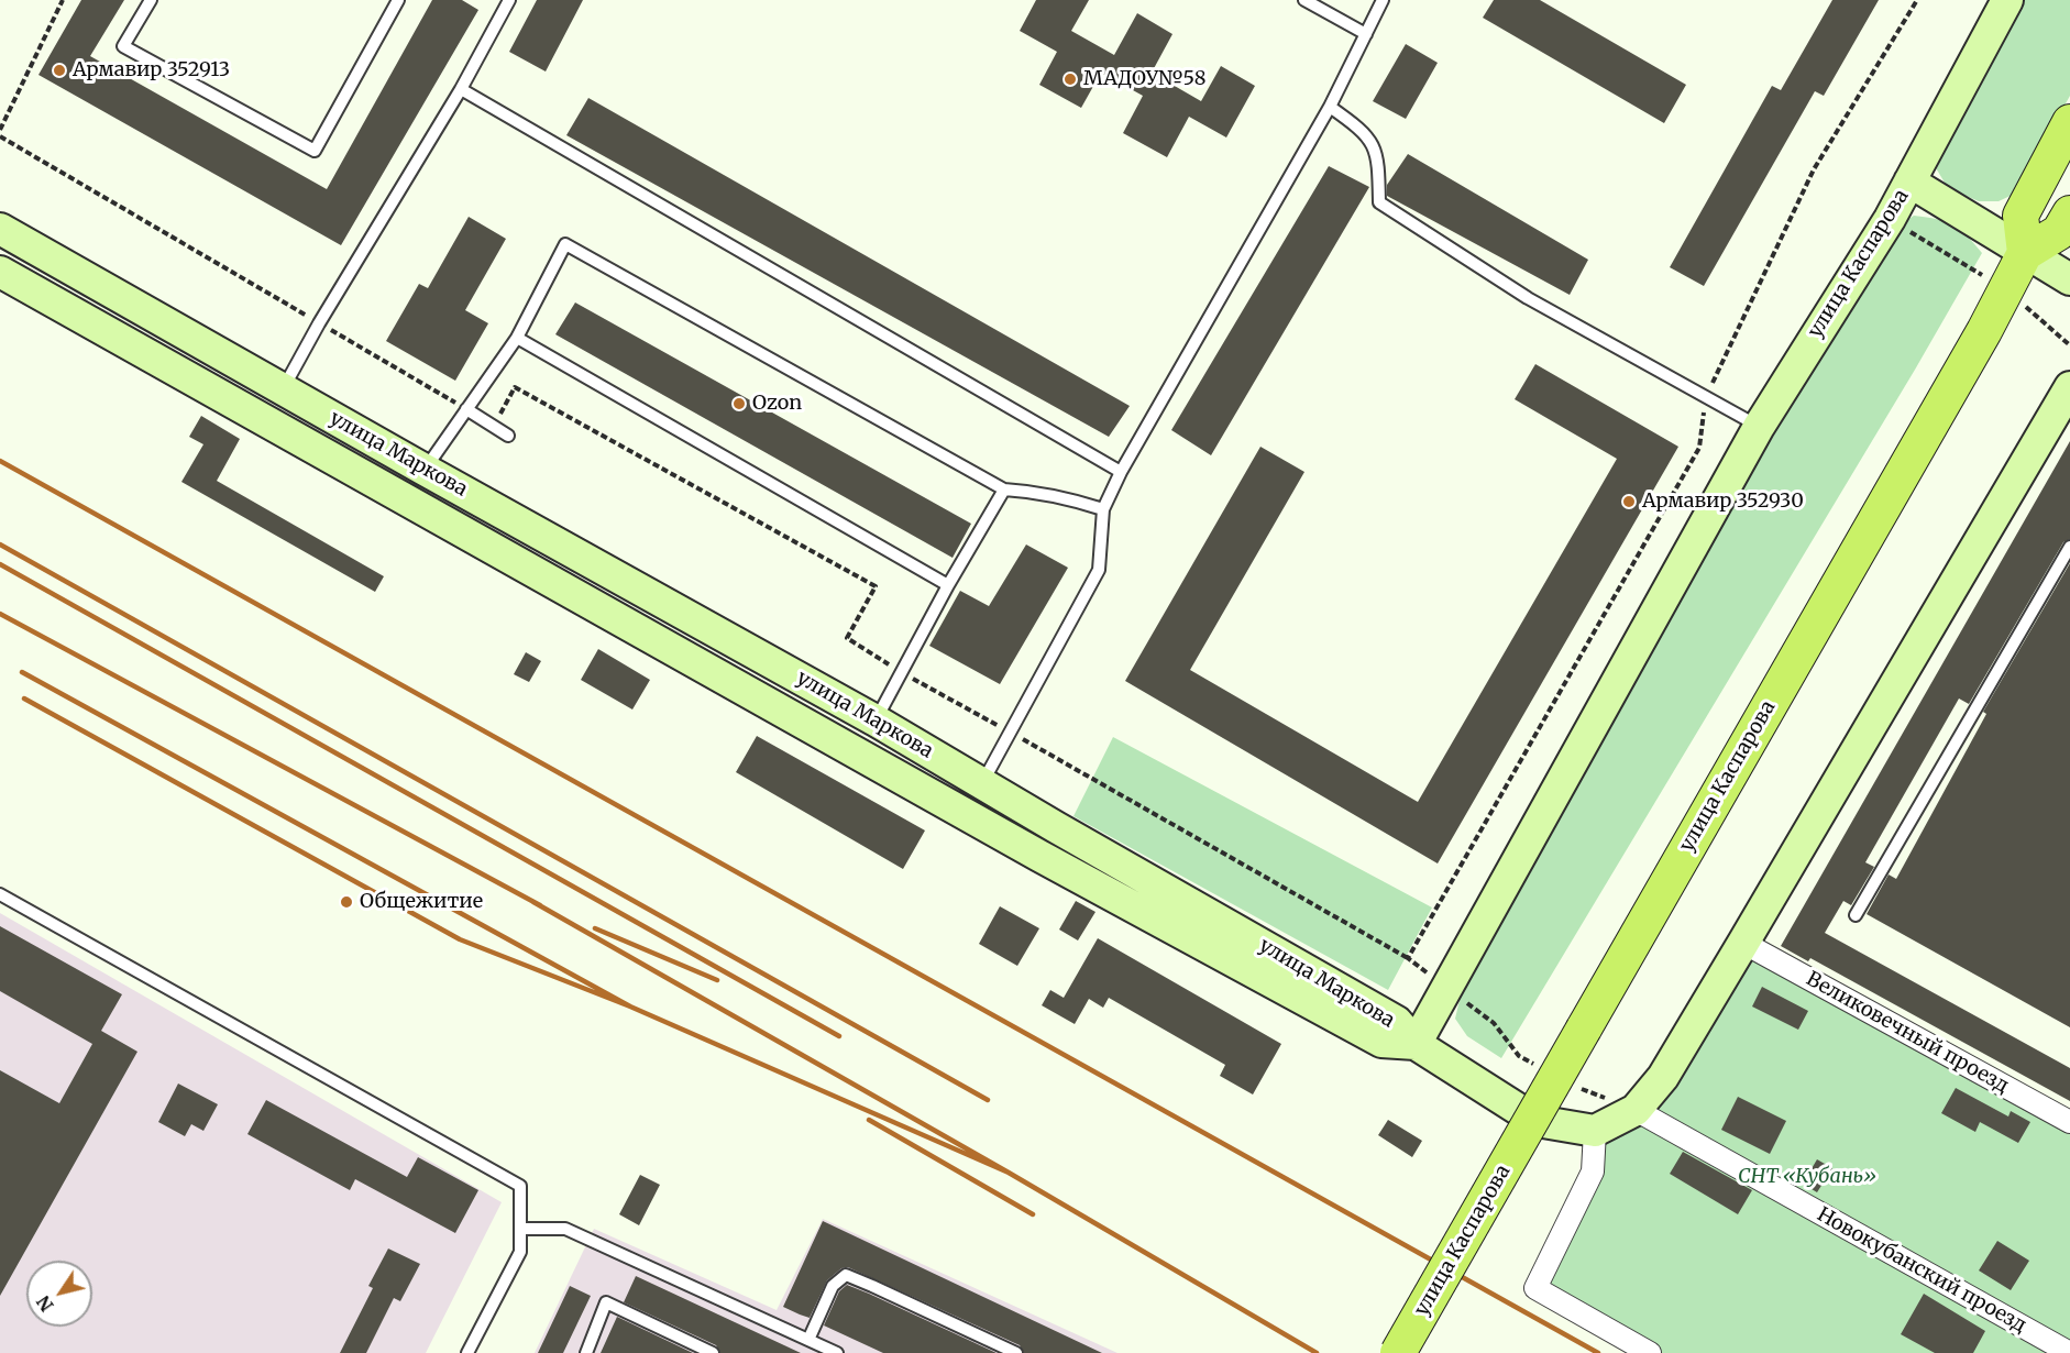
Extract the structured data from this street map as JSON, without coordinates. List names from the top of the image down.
{
  "streets": {
    "main road": ["улица Каспарова", "улица Маркова"],
    "street": ["Великовечный проезд", "Новокубанский проезд"]
  },
  "crossings": [
    ["улица Каспарова", "улица Маркова"]
  ],
  "parks": ["СНТ «Кубань»"],
  "places": [
    "Армавир 352913",
    "МАДОУ№58",
    "Ozon",
    "Армавир 352930",
    "Общежитие"
  ],
  "north": "bottom left"
}
